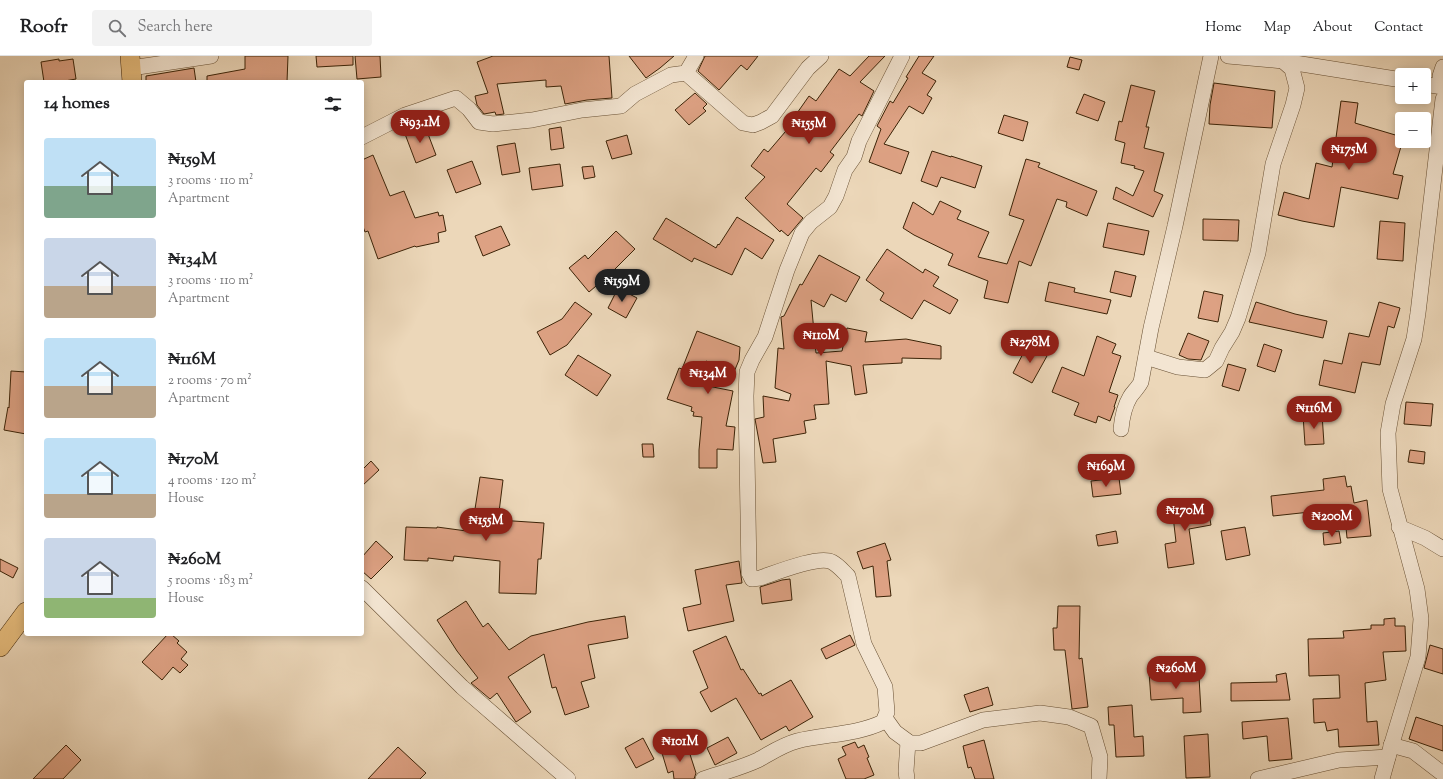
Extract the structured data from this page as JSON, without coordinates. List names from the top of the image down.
{
  "page": {
    "header": "Roofr",
    "search": "Search here",
    "nav": [
      "Home",
      "Map",
      "About",
      "Contact"
    ],
    "map_buttons": ["+", "−"],
    "heading": "14 homes",
    "price": [
      "₦93.1M",
      "₦155M",
      "₦175M",
      "₦159M",
      "₦110M",
      "₦278M",
      "₦134M",
      "₦116M",
      "₦169M",
      "₦170M",
      "₦200M",
      "₦155M",
      "₦260M",
      "₦101M"
    ],
    "list": [
      {
        "name": "₦159M",
        "note": "3 rooms · 110 m² · Apartment"
      },
      {
        "name": "₦134M",
        "note": "3 rooms · 110 m² · Apartment"
      },
      {
        "name": "₦116M",
        "note": "2 rooms · 70 m² · Apartment"
      },
      {
        "name": "₦170M",
        "note": "4 rooms · 120 m² · House"
      },
      {
        "name": "₦260M",
        "note": "5 rooms · 183 m² · House"
      }
    ]
  }
}
